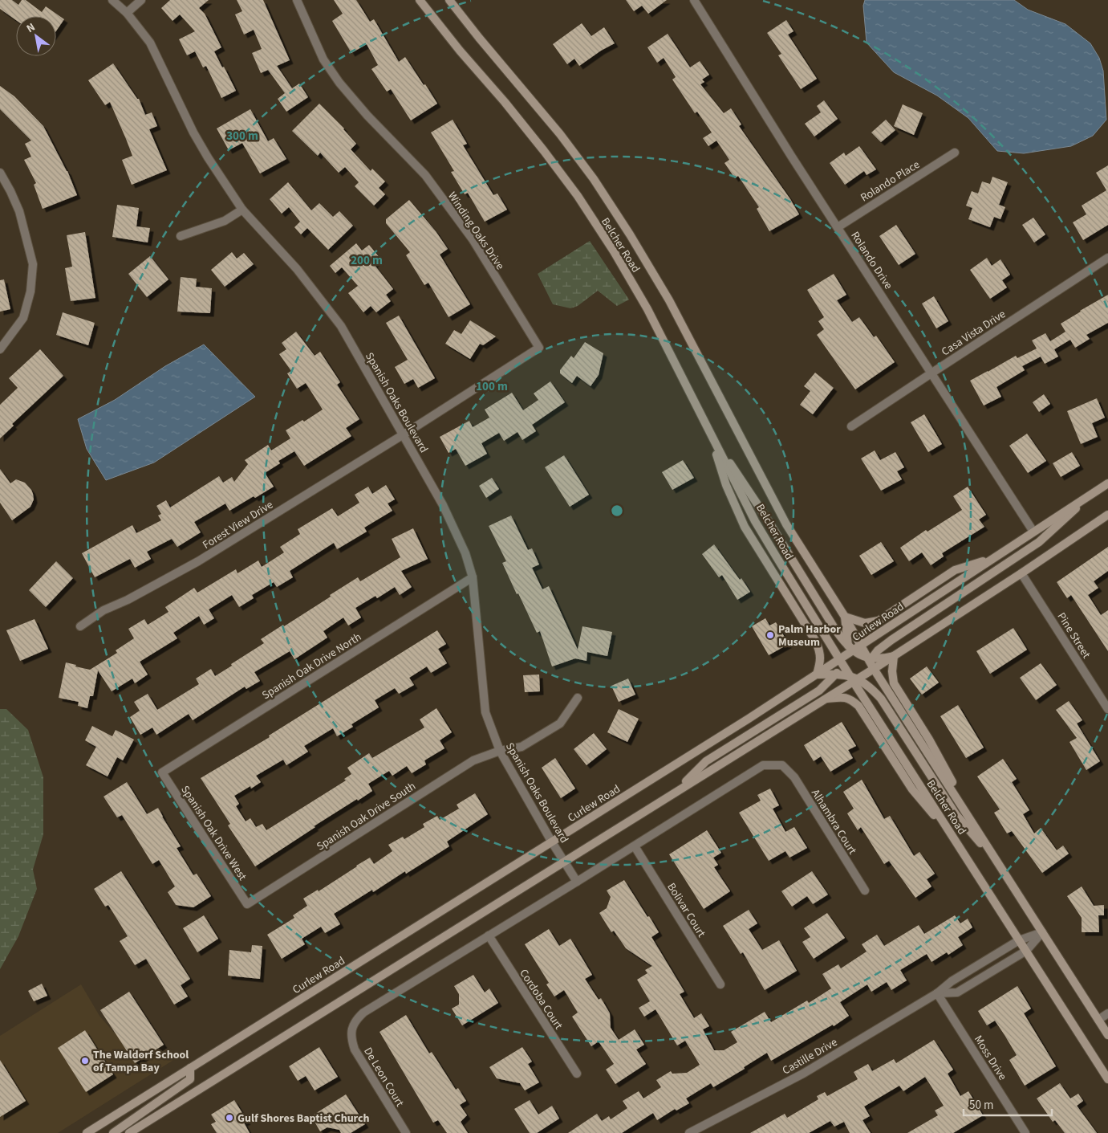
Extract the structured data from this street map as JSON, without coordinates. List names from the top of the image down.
{
  "streets": {
    "main road": ["Belcher Road", "Curlew Road"],
    "street": [
      "Rolando Place",
      "Winding Oaks Drive",
      "Rolando Drive",
      "Casa Vista Drive",
      "Spanish Oaks Boulevard",
      "Forest View Drive",
      "Pine Street",
      "Spanish Oak Drive North",
      "Spanish Oak Drive South",
      "Alhambra Court",
      "Spanish Oak Drive West",
      "Bolivar Court",
      "Cordoba Court",
      "Castille Drive",
      "Moss Drive",
      "De Leon Court"
    ]
  },
  "crossings": [
    ["Rolando Place", "Rolando Drive"],
    ["Winding Oaks Drive", "Spanish Oaks Boulevard"],
    ["Winding Oaks Drive", "Forest View Drive"],
    ["Belcher Road", "Curlew Road"],
    ["Belcher Road", "Castille Drive"],
    ["Rolando Drive", "Casa Vista Drive"],
    ["Rolando Drive", "Curlew Road"],
    ["Spanish Oaks Boulevard", "Forest View Drive"],
    ["Spanish Oaks Boulevard", "Curlew Road"],
    ["Spanish Oaks Boulevard", "Spanish Oak Drive North"],
    ["Spanish Oaks Boulevard", "Spanish Oak Drive South"],
    ["Spanish Oak Drive North", "Spanish Oak Drive West"],
    ["Spanish Oak Drive South", "Spanish Oak Drive West"],
    ["Alhambra Court", "Bolivar Court"],
    ["Cordoba Court", "De Leon Court"],
    ["Castille Drive", "Moss Drive"]
  ],
  "places": ["Palm Harbor Museum", "The Waldorf School of Tampa Bay", "Gulf Shores Baptist Church"],
  "scale_bar": "50 m",
  "north": "top left",
  "rings": ["300 m", "200 m", "100 m"]
}
